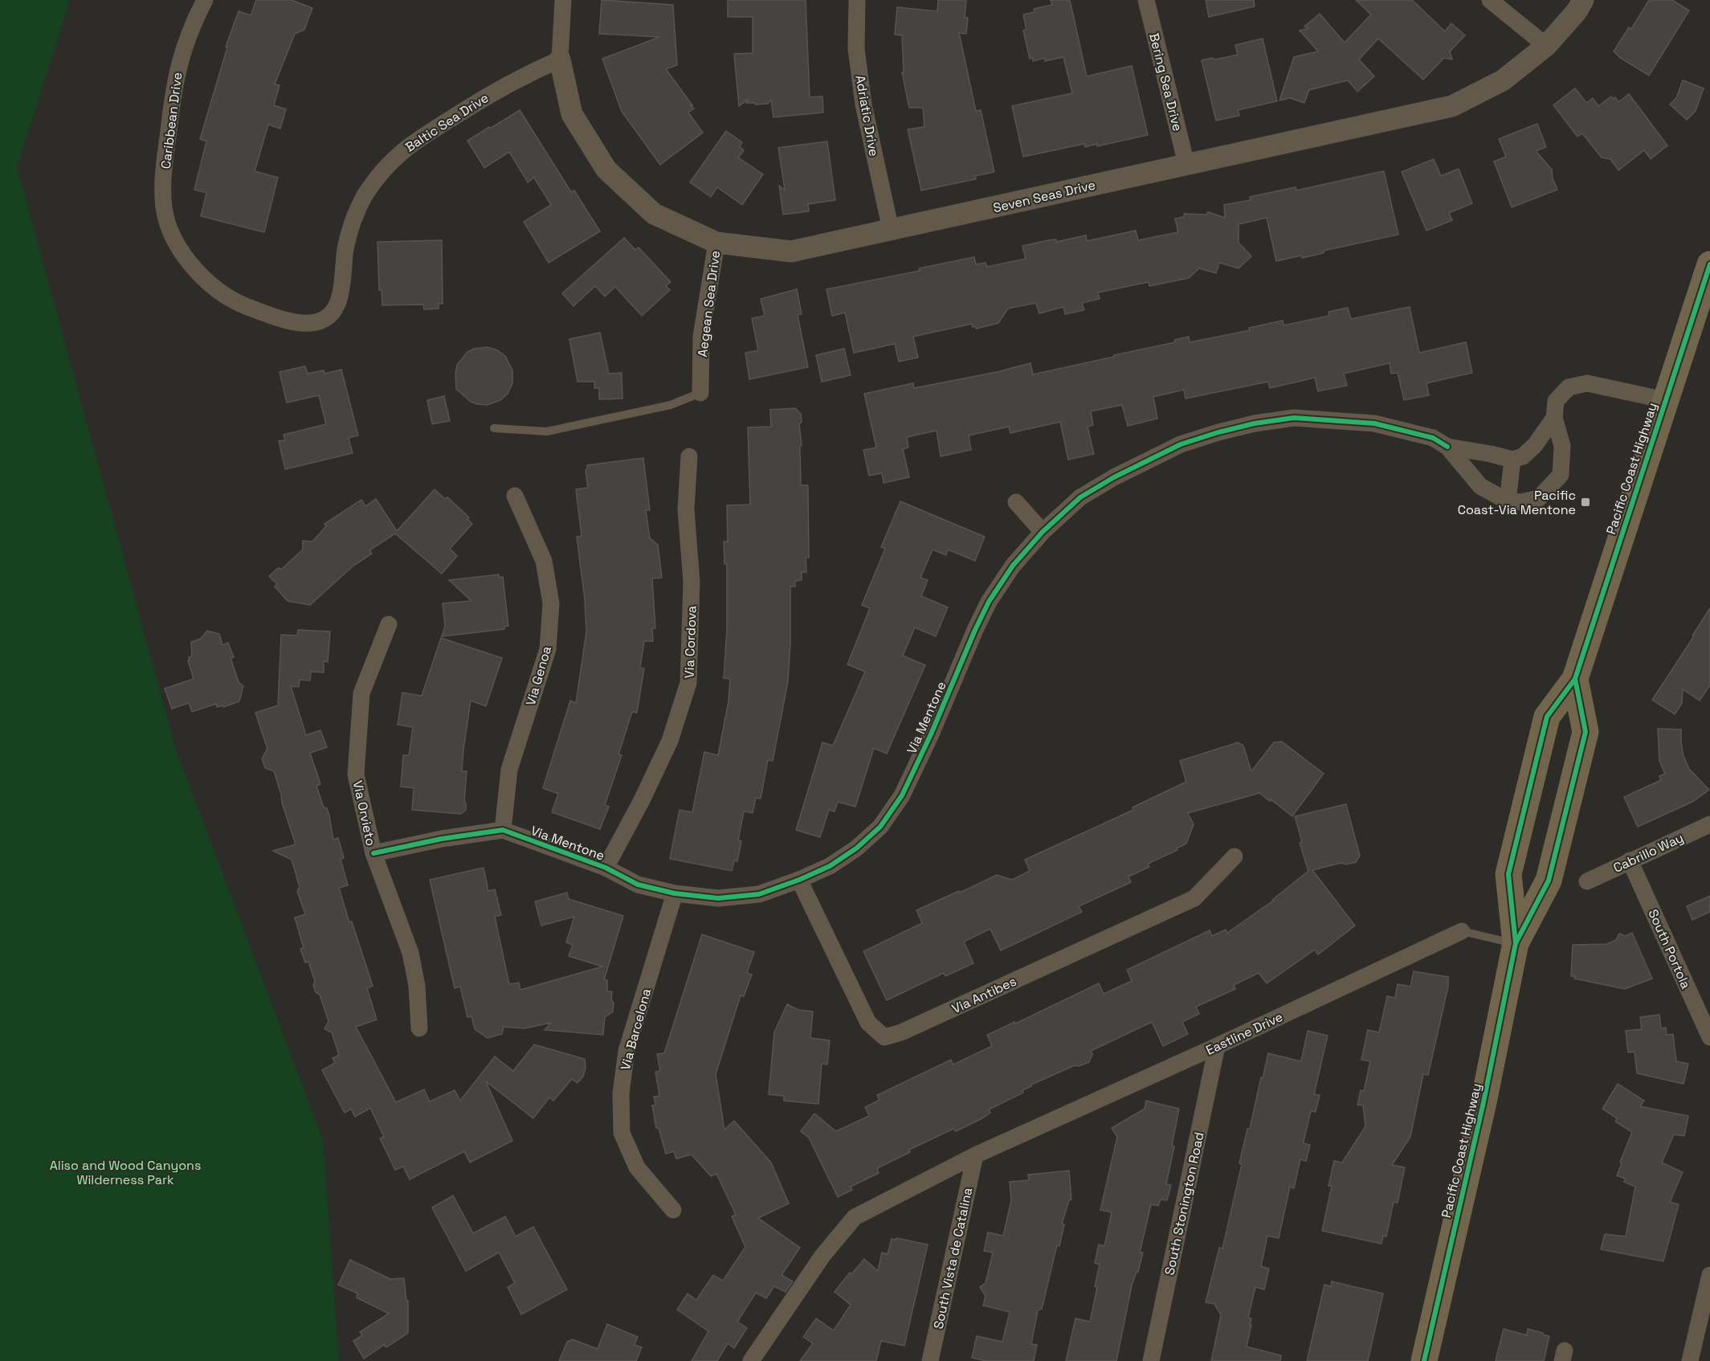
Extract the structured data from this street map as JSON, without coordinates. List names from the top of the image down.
{
  "streets": {
    "highway": ["Pacific Coast Highway"],
    "street": [
      "Bering Sea Drive",
      "Adriatic Drive",
      "Caribbean Drive",
      "Baltic Sea Drive",
      "Seven Seas Drive",
      "Aegean Sea Drive",
      "Via Cordova",
      "Via Genoa",
      "Via Mentone",
      "Via Orvieto",
      "Cabrillo Way",
      "South Portola",
      "Via Antibes",
      "Via Barcelona",
      "Eastline Drive",
      "South Stonington Road",
      "South Vista de Catalina"
    ]
  },
  "crossings": [
    ["Bering Sea Drive", "Seven Seas Drive"],
    ["Adriatic Drive", "Seven Seas Drive"],
    ["Caribbean Drive", "Baltic Sea Drive"],
    ["Baltic Sea Drive", "Seven Seas Drive"],
    ["Seven Seas Drive", "Aegean Sea Drive"],
    ["Pacific Coast Highway", "Eastline Drive"],
    ["Via Cordova", "Via Mentone"],
    ["Via Genoa", "Via Mentone"],
    ["Via Mentone", "Via Orvieto"],
    ["Via Mentone", "Via Antibes"],
    ["Via Mentone", "Via Barcelona"],
    ["Cabrillo Way", "South Portola"],
    ["Eastline Drive", "South Stonington Road"],
    ["Eastline Drive", "South Vista de Catalina"]
  ],
  "parks": ["Aliso and Wood Canyons Wilderness Park"],
  "places": {
    "transit": ["Pacific Coast-Via Mentone"]
  }
}
